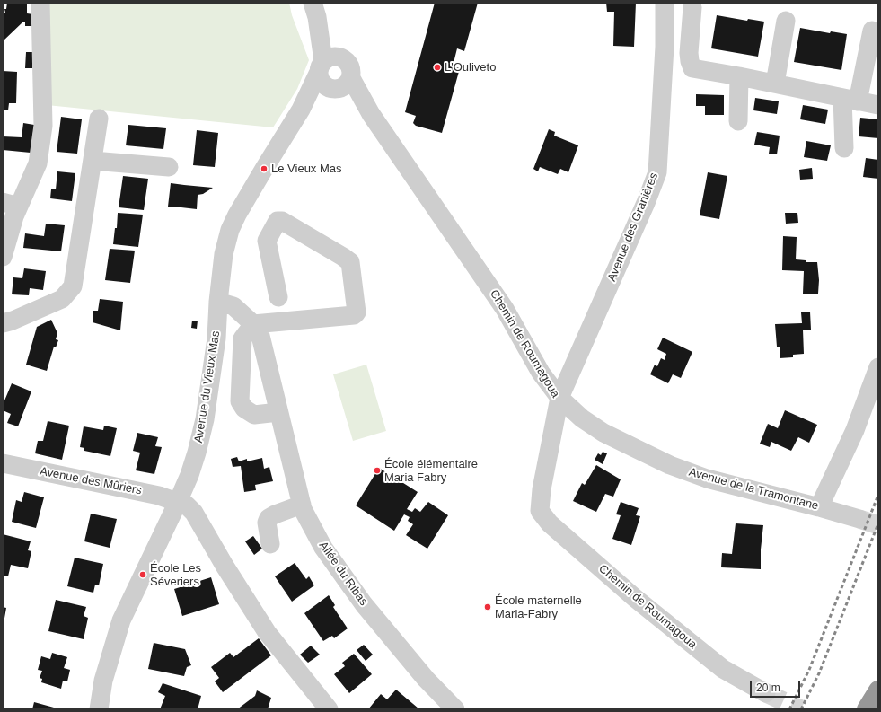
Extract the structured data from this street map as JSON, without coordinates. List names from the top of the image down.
{
  "streets": {
    "street": [
      "Avenue des Granières",
      "Chemin de Roumagoua",
      "Avenue du Vieux Mas",
      "Avenue des Mûriers",
      "Avenue de la Tramontane",
      "Allée du Ribas"
    ]
  },
  "crossings": [
    ["Avenue des Granières", "Chemin de Roumagoua"],
    ["Avenue des Granières", "Avenue de la Tramontane"],
    ["Chemin de Roumagoua", "Avenue du Vieux Mas"],
    ["Chemin de Roumagoua", "Avenue de la Tramontane"],
    ["Avenue du Vieux Mas", "Avenue des Mûriers"]
  ],
  "places": [
    "L'Ouliveto",
    "Le Vieux Mas",
    "École élémentaire Maria Fabry",
    "École Les Séveriers",
    "École maternelle Maria-Fabry"
  ],
  "scale_bar": "20 m"
}
